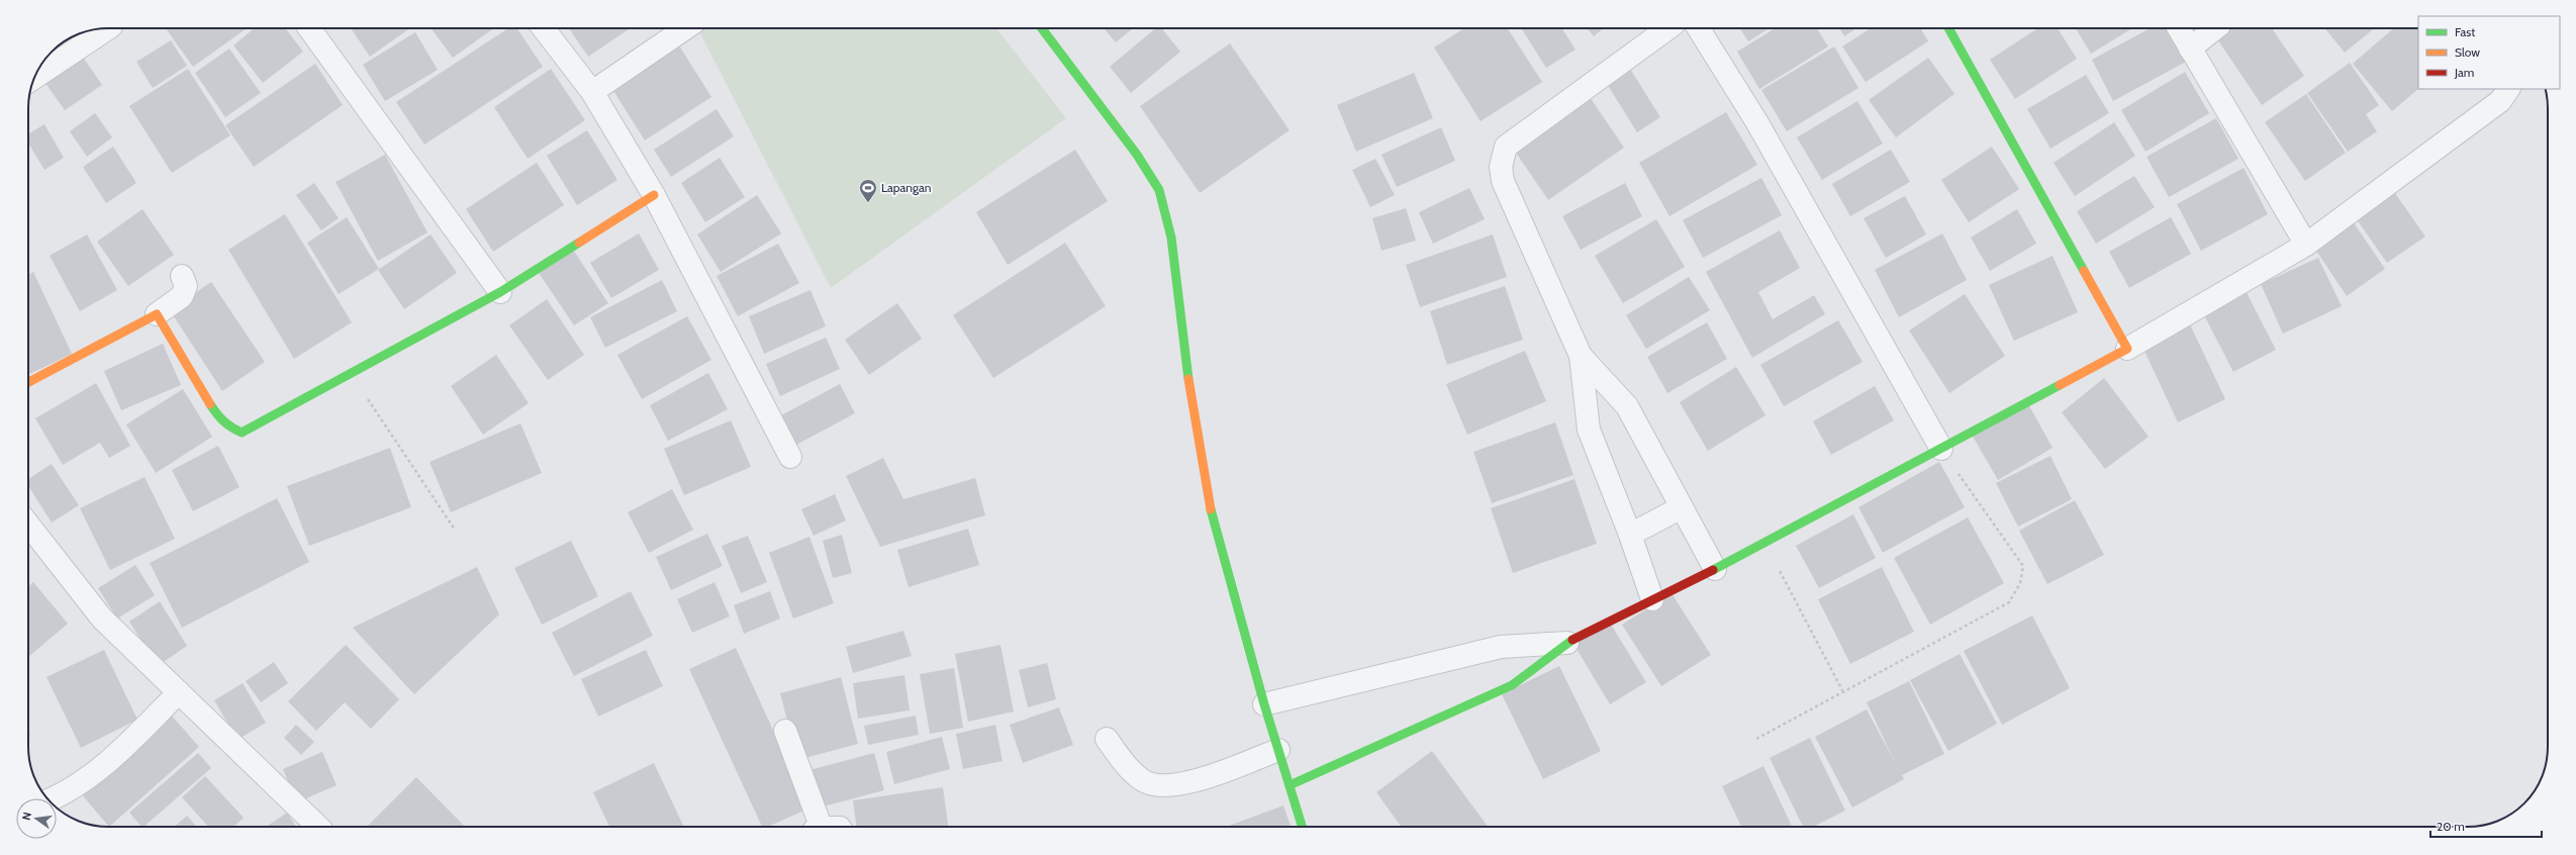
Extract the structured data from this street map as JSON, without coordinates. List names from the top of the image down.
{
  "places": {
    "sports": ["Lapangan"]
  },
  "legend": ["Fast", "Slow", "Jam"],
  "scale_bar": "20 m",
  "north": "left"
}
